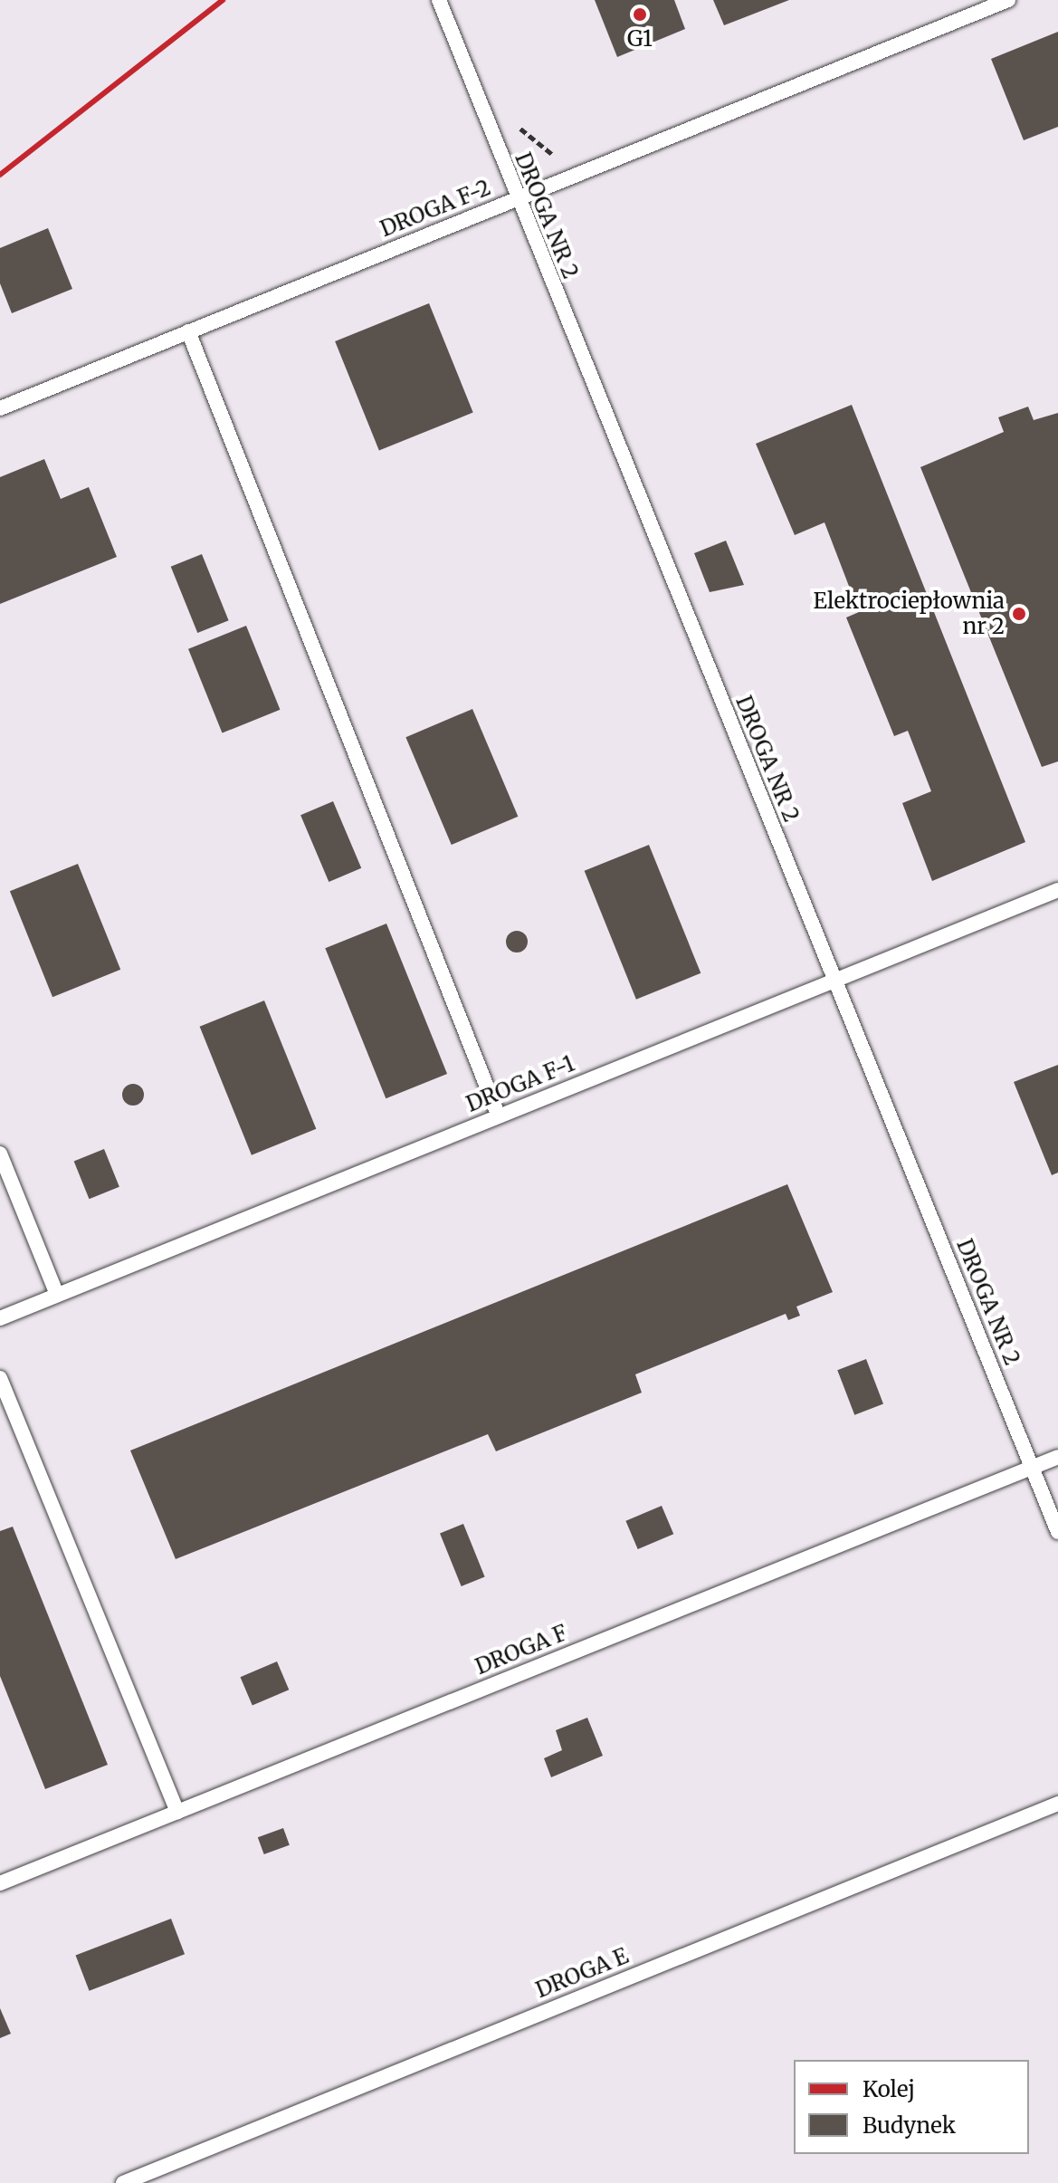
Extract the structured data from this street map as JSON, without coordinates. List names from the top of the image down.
{
  "streets": {
    "lane": [
      "DROGA F-2",
      "DROGA NR 2",
      "DROGA F-1",
      "DROGA F",
      "DROGA E"
    ]
  },
  "crossings": [
    ["DROGA F-2", "DROGA NR 2"],
    ["DROGA NR 2", "DROGA F-1"],
    ["DROGA NR 2", "DROGA F"]
  ],
  "places": ["G1", "Elektrociepłownia nr 2"],
  "legend": ["Kolej", "Budynek"]
}
